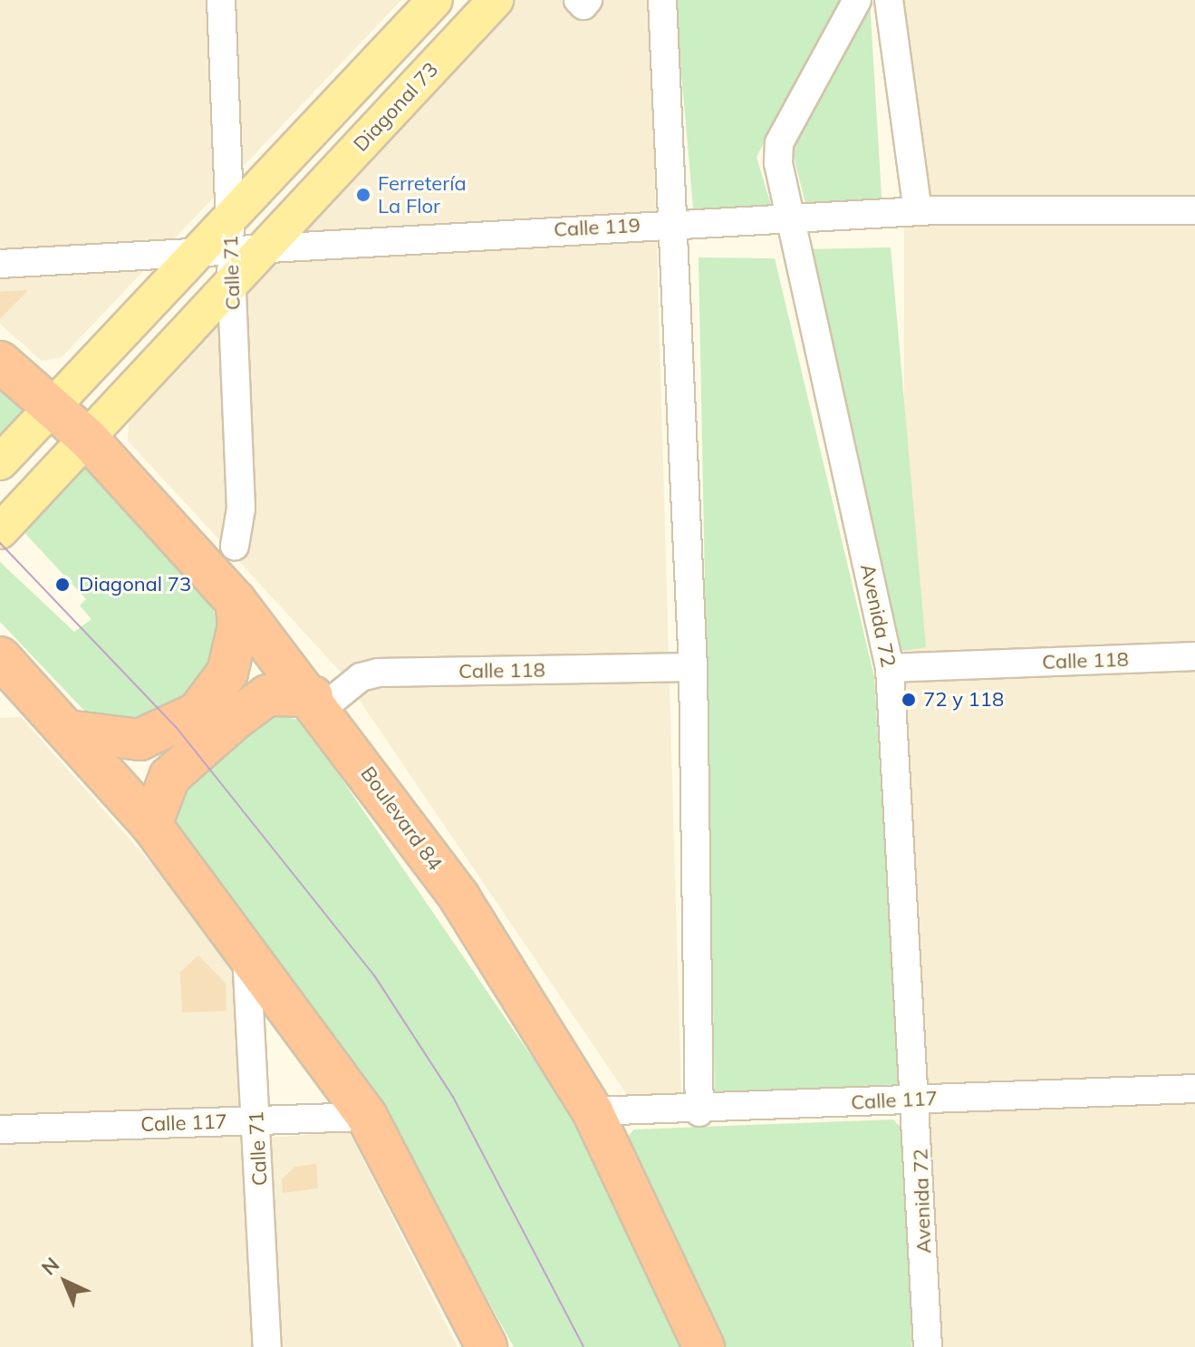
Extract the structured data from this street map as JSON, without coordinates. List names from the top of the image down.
{
  "streets": {
    "highway": ["Boulevard 84"],
    "main road": ["Diagonal 73"],
    "street": [
      "Calle 119",
      "Calle 71",
      "Avenida 72",
      "Calle 118",
      "Calle 117"
    ]
  },
  "crossings": [
    ["Diagonal 73", "Calle 119"],
    ["Diagonal 73", "Calle 71"],
    ["Diagonal 73", "Boulevard 84"],
    ["Calle 119", "Calle 71"],
    ["Calle 119", "Avenida 72"],
    ["Calle 71", "Calle 117"],
    ["Avenida 72", "Calle 118"],
    ["Avenida 72", "Calle 117"],
    ["Calle 118", "Boulevard 84"],
    ["Boulevard 84", "Calle 117"]
  ],
  "places": ["Ferretería La Flor", "Diagonal 73", "72 y 118"],
  "north": "top left"
}
